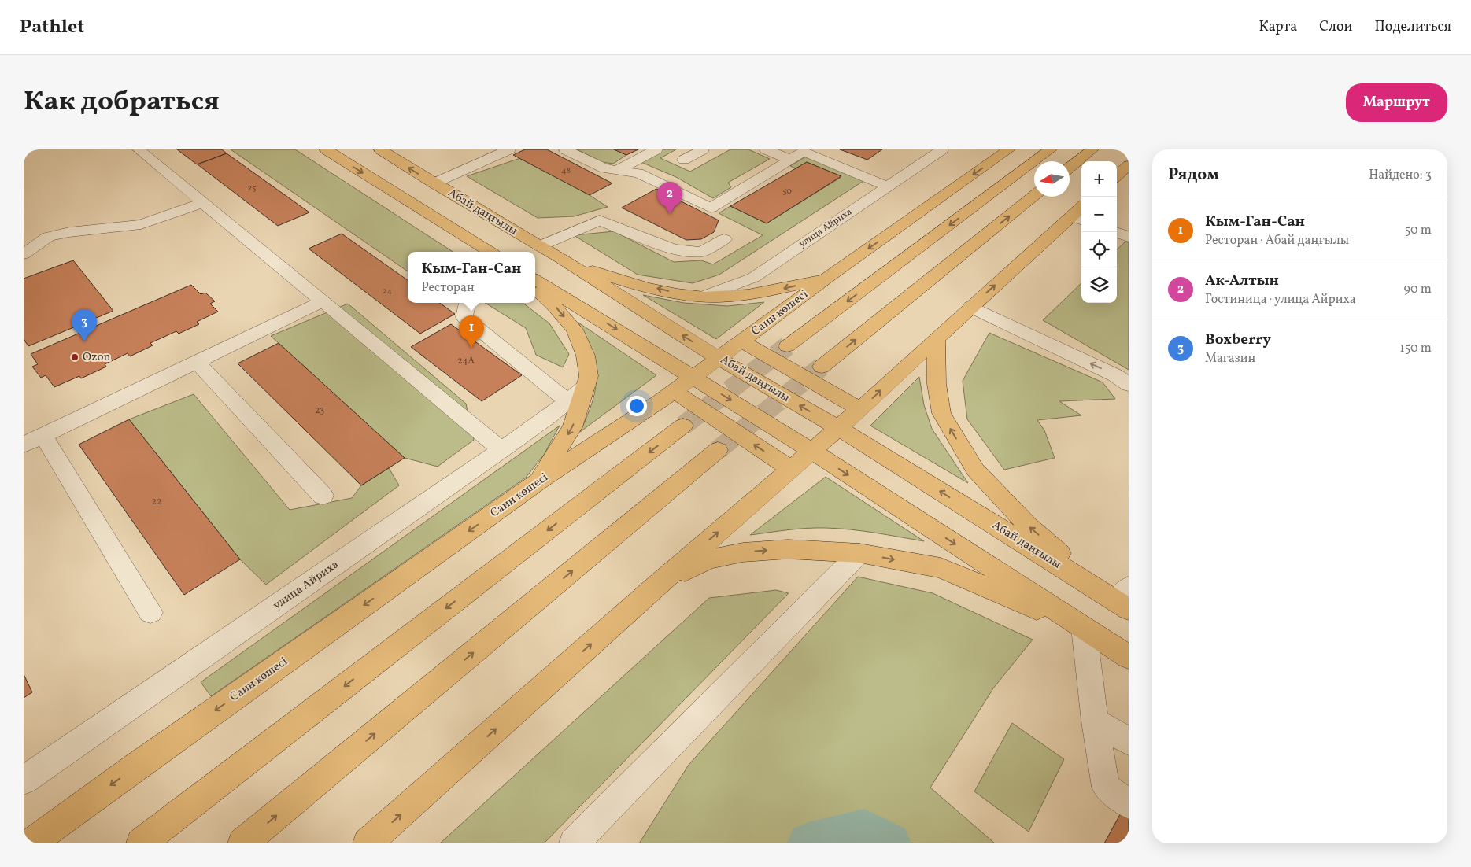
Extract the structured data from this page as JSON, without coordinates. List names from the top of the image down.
{
  "streets": {
    "main road": ["Абай даңғылы", "Саин көшесі"],
    "street": ["улица Айриха"]
  },
  "crossings": [
    ["Абай даңғылы", "Саин көшесі"]
  ],
  "places": ["Ozon"],
  "house_numbers": [
    "48",
    "25",
    "50",
    "24",
    "24А",
    "23",
    "22"
  ],
  "north": "left",
  "page": {
    "header": "Pathlet",
    "nav": ["Карта", "Слои", "Поделиться"],
    "title": "Как добраться",
    "buttons": "Маршрут",
    "heading": ["Рядом", "Найдено: 3"],
    "map_buttons": ["+", "−"],
    "pins": ["2", "3", "1"],
    "list": [
      {
        "mark": "1",
        "name": "Кым-Ган-Сан",
        "note": "Ресторан · Абай даңғылы",
        "value": "50 m"
      },
      {
        "mark": "2",
        "name": "Ак-Алтын",
        "note": "Гостиница · улица Айриха",
        "value": "90 m"
      },
      {
        "mark": "3",
        "name": "Boxberry",
        "note": "Магазин",
        "value": "150 m"
      }
    ],
    "popup": ["Кым-Ган-Сан", "Ресторан"]
  }
}
